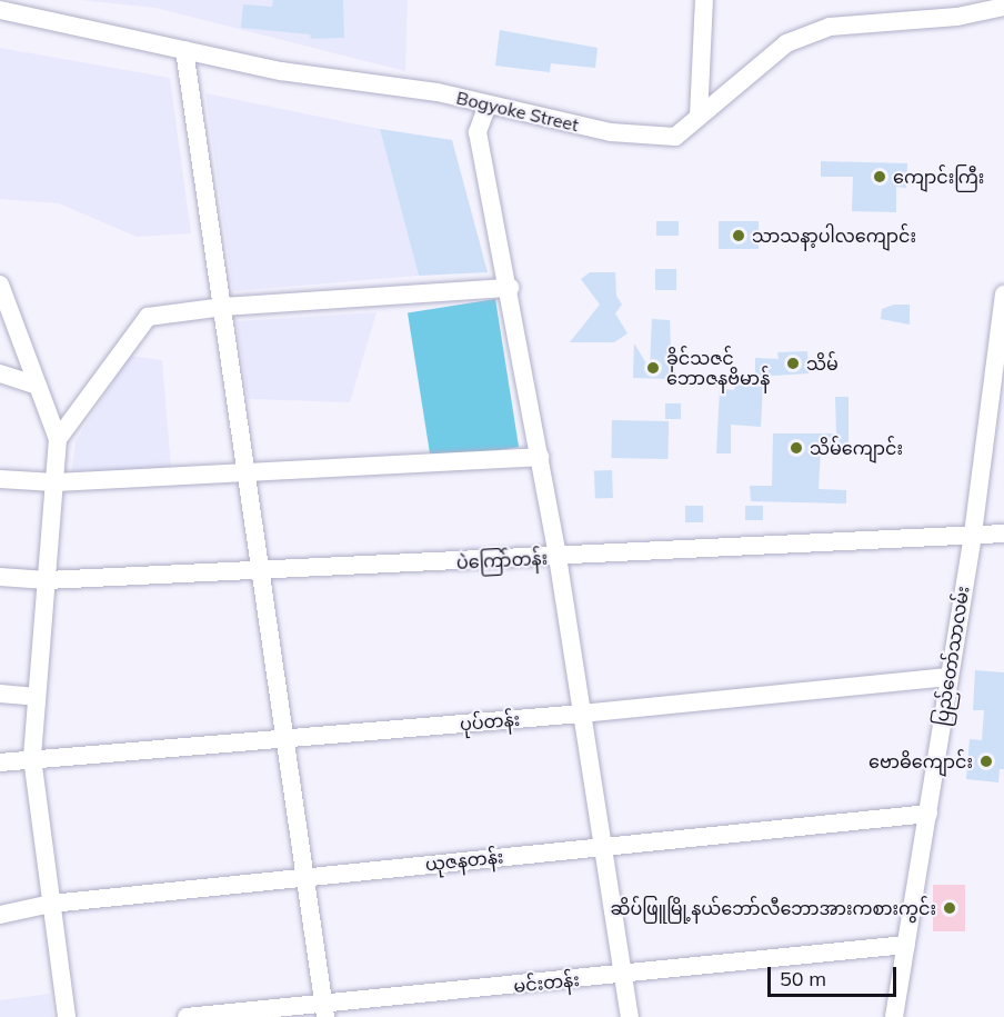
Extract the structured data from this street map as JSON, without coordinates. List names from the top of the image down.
{
  "streets": {
    "street": [
      "Bogyoke Street",
      "ပဲကြော်တန်း",
      "ပြည်တော်သာလမ်း",
      "ပုပ်တန်း",
      "ယုဇနတန်း",
      "မင်းတန်း"
    ]
  },
  "crossings": [
    ["ပဲကြော်တန်း", "ပြည်တော်သာလမ်း"],
    ["ပြည်တော်သာလမ်း", "ပုပ်တန်း"],
    ["ပြည်တော်သာလမ်း", "ယုဇနတန်း"],
    ["ပြည်တော်သာလမ်း", "မင်းတန်း"]
  ],
  "places": [
    "ကျောင်းကြီး",
    "သာသနာ့ပါလကျောင်း",
    "သိမ်",
    "ခိုင်သဇင် ဘောဇနဗိမာန်",
    "သိမ်ကျောင်း",
    "ဗောဓိကျောင်း",
    "ဆိပ်ဖြူမြို့နယ်ဘော်လီဘောအားကစားကွင်း"
  ],
  "scale_bar": "50 m"
}
